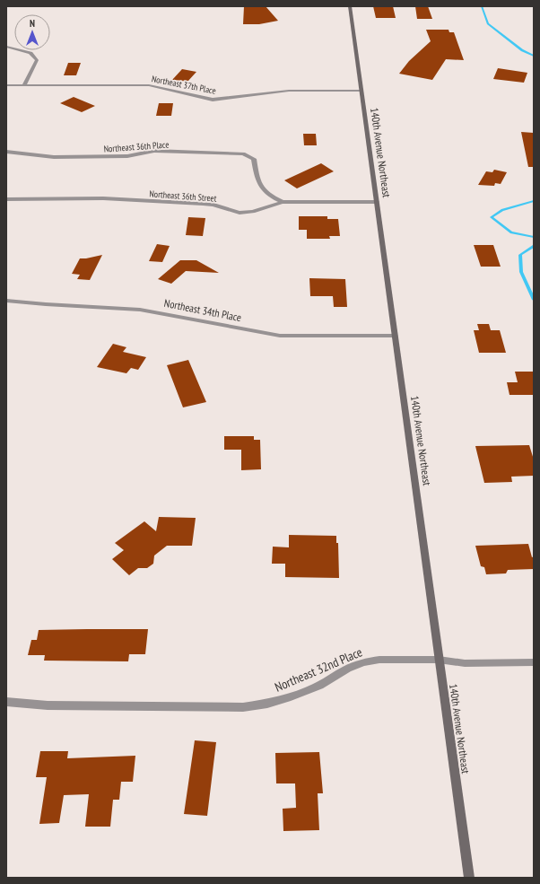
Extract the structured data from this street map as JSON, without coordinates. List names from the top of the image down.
{
  "streets": {
    "street": [
      "Northeast 37th Place",
      "Northeast 36th Place",
      "140th Avenue Northeast",
      "Northeast 36th Street",
      "Northeast 34th Place",
      "Northeast 32nd Place"
    ]
  },
  "crossings": [
    ["Northeast 37th Place", "140th Avenue Northeast"],
    ["Northeast 36th Place", "Northeast 36th Street"],
    ["140th Avenue Northeast", "Northeast 36th Street"],
    ["140th Avenue Northeast", "Northeast 34th Place"],
    ["140th Avenue Northeast", "Northeast 32nd Place"]
  ],
  "north": "top"
}
